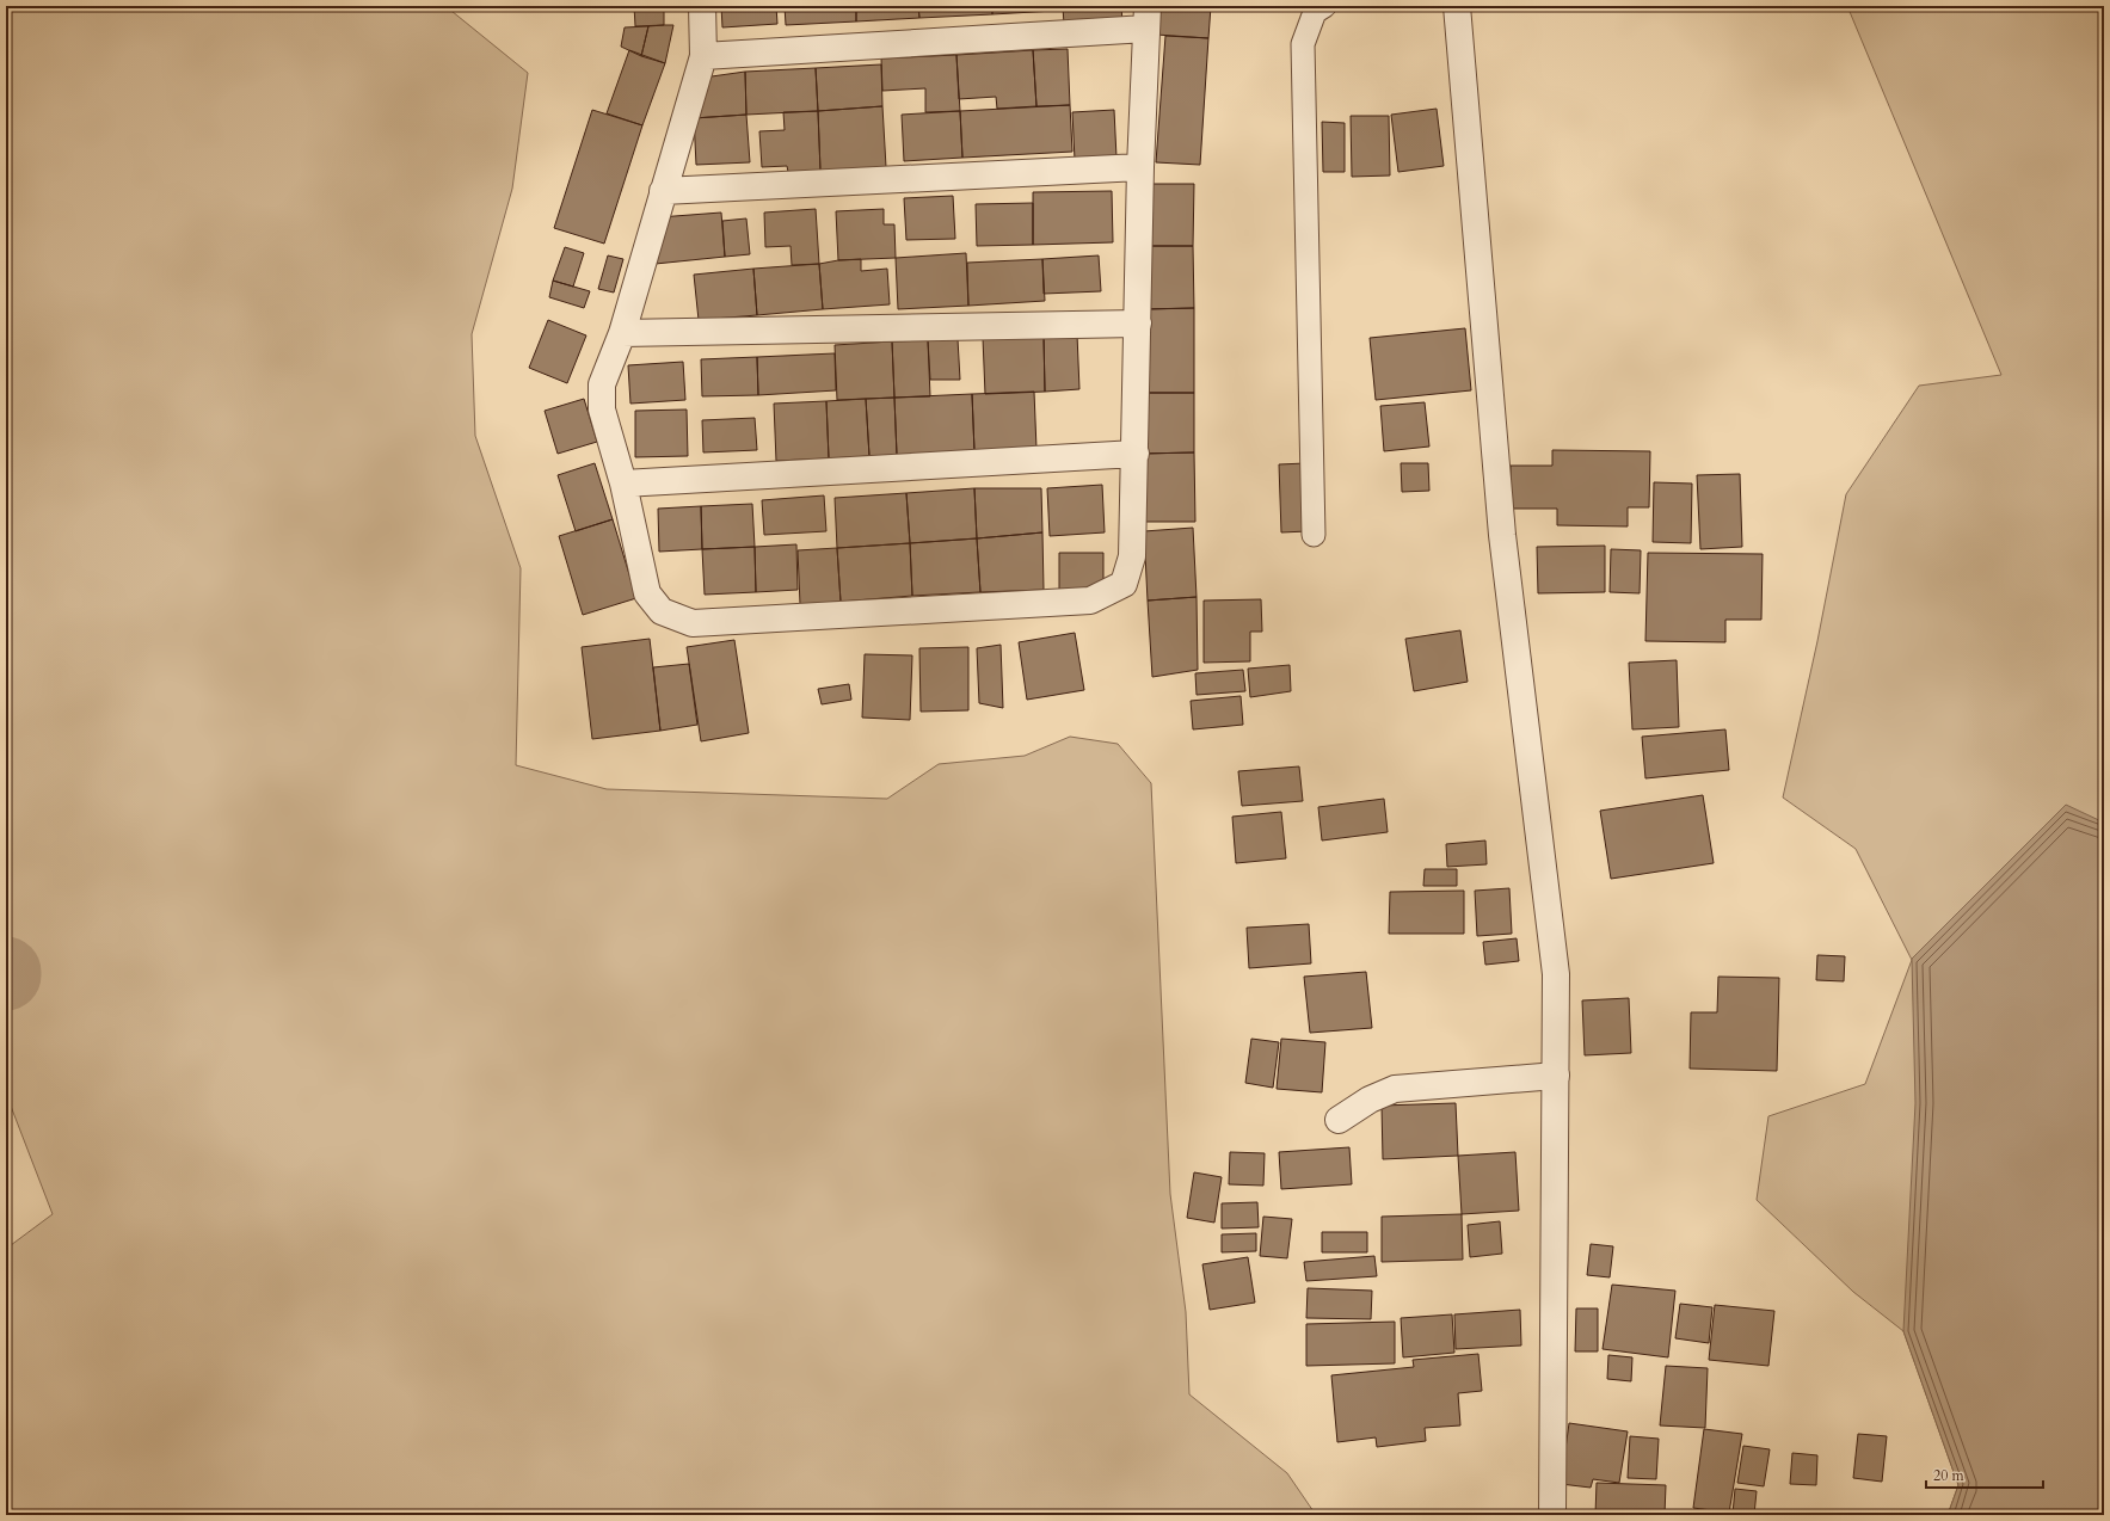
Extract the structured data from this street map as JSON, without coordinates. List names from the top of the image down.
{
  "scale_bar": "20 m"
}
